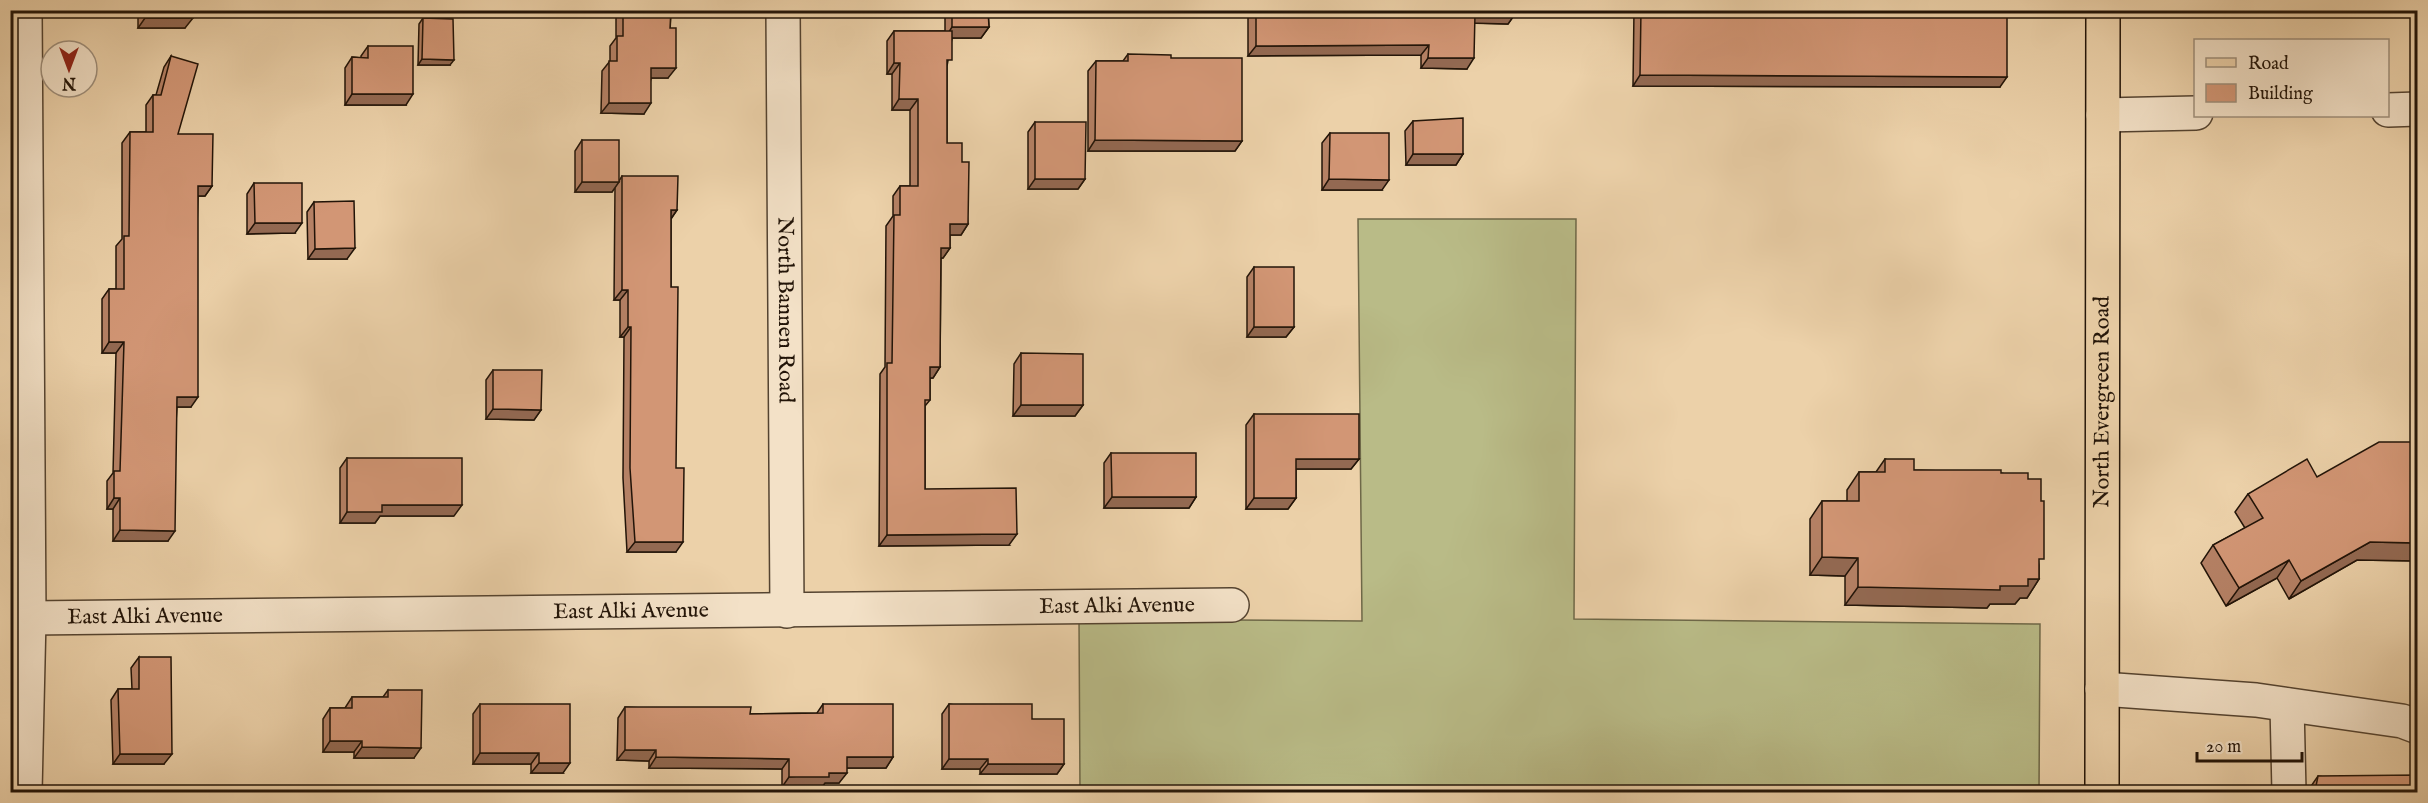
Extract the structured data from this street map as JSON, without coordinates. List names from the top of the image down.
{
  "streets": {
    "main road": ["North Evergreen Road"],
    "street": ["North Bannen Road", "East Alki Avenue"]
  },
  "crossings": [
    ["North Bannen Road", "East Alki Avenue"]
  ],
  "legend": ["Road", "Building"],
  "scale_bar": "20 m",
  "north": "bottom"
}
